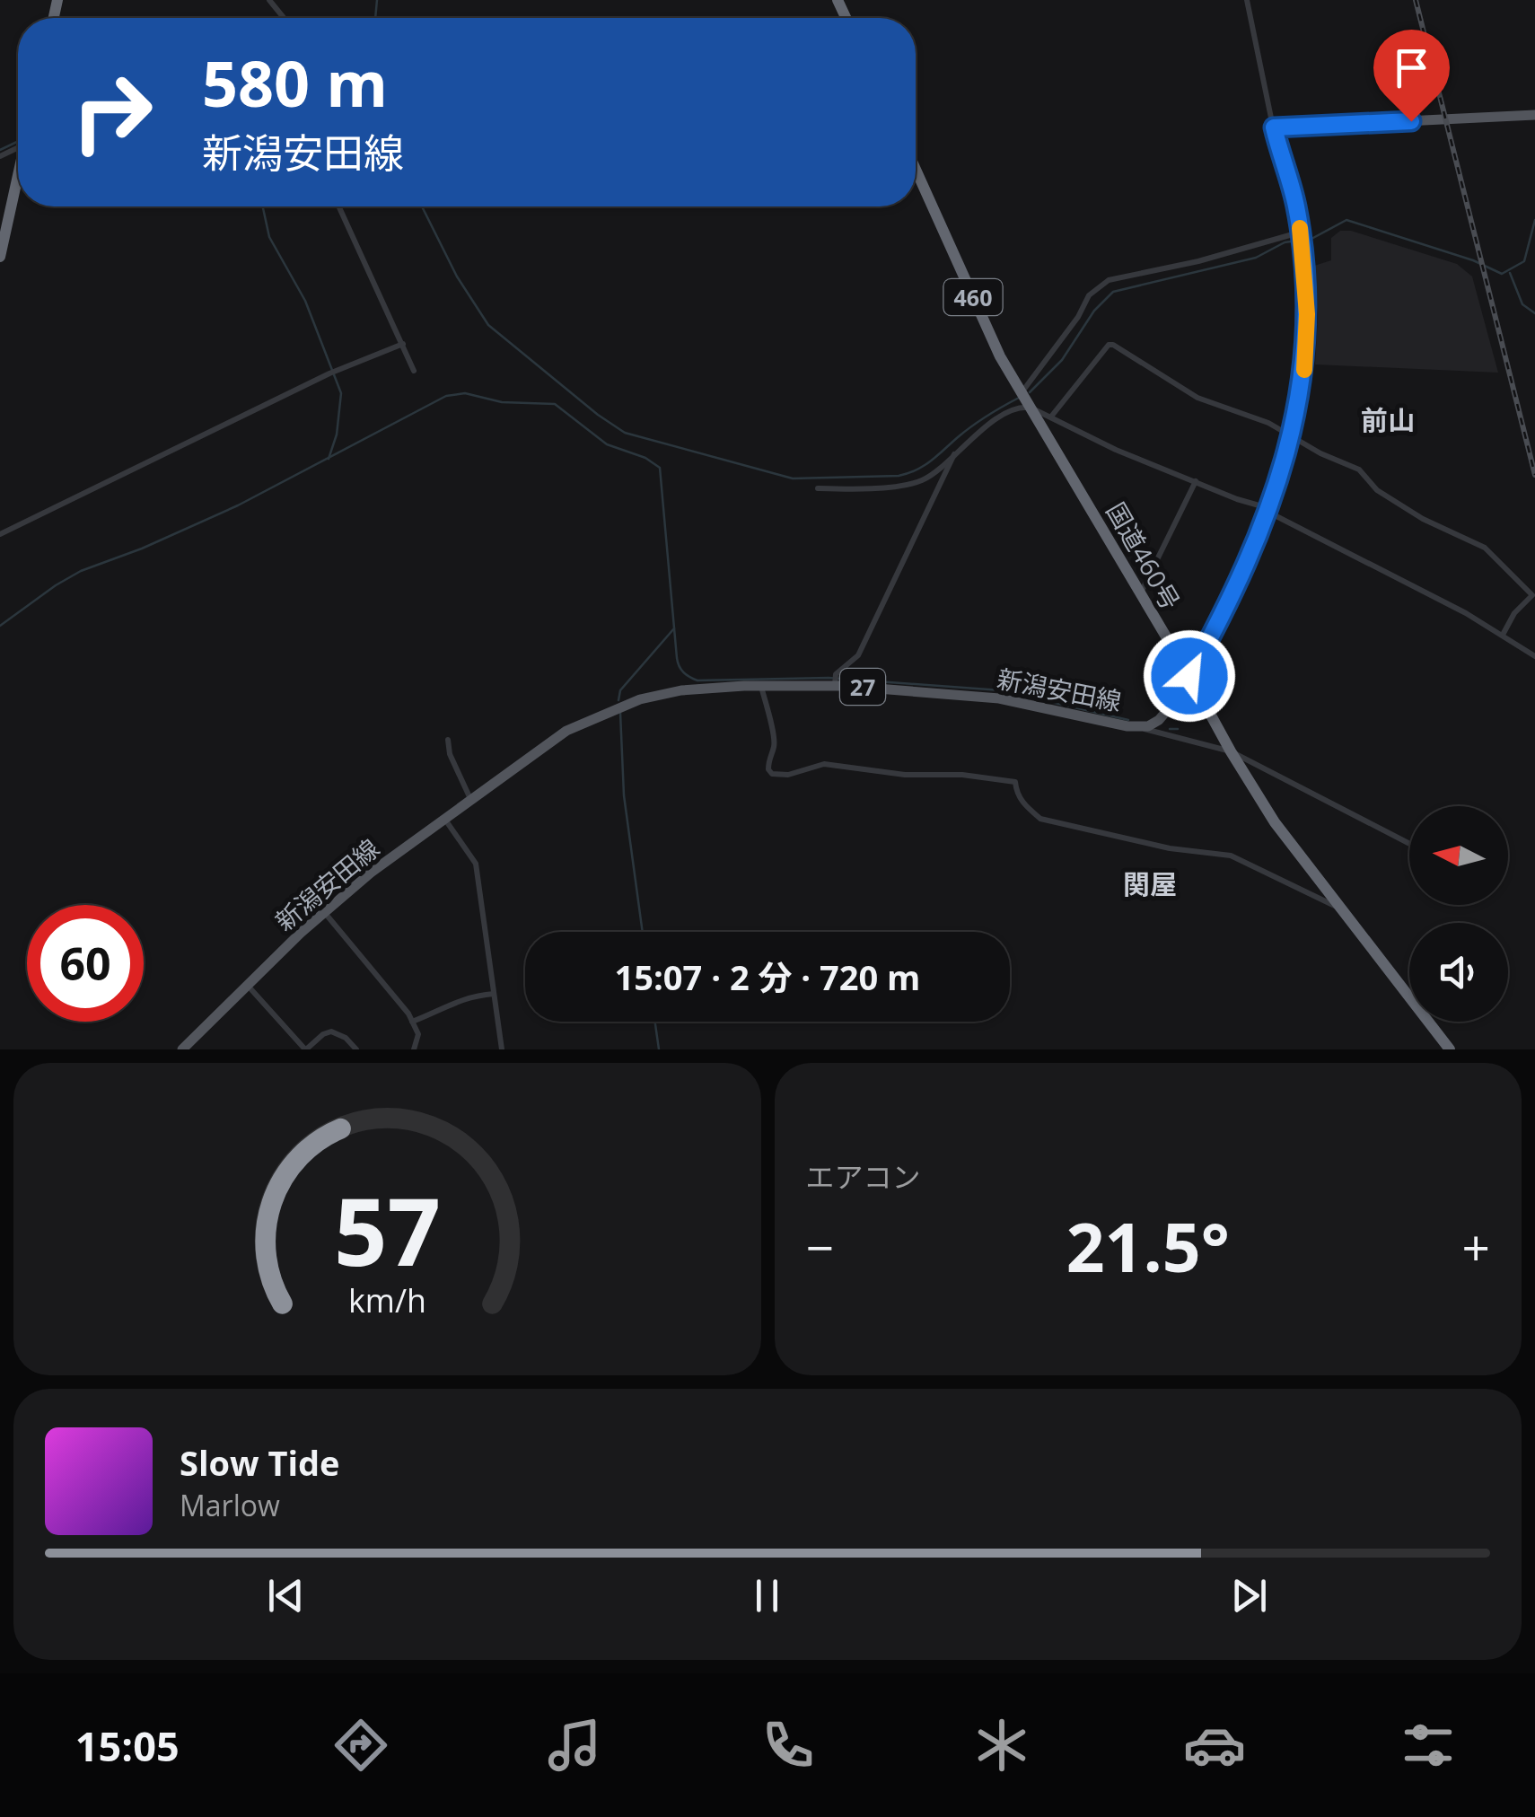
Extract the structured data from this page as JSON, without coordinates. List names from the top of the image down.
{
  "streets": {
    "highway": ["460", "国道460号"],
    "main road": ["27", "新潟安田線"]
  },
  "crossings": [
    ["国道460号", "新潟安田線"]
  ],
  "districts": ["前山", "関屋"],
  "north": "left",
  "page": {
    "turn": ["580 m", "新潟安田線"],
    "limit": "60",
    "trip": "15:07 · 2 分 · 720 m",
    "tile": "エアコン",
    "heat": ["−", "21.5°", "+"],
    "song": ["Slow Tide", "Marlow"],
    "tabs": "15:05",
    "gauge": ["57", "km/h"]
  }
}
